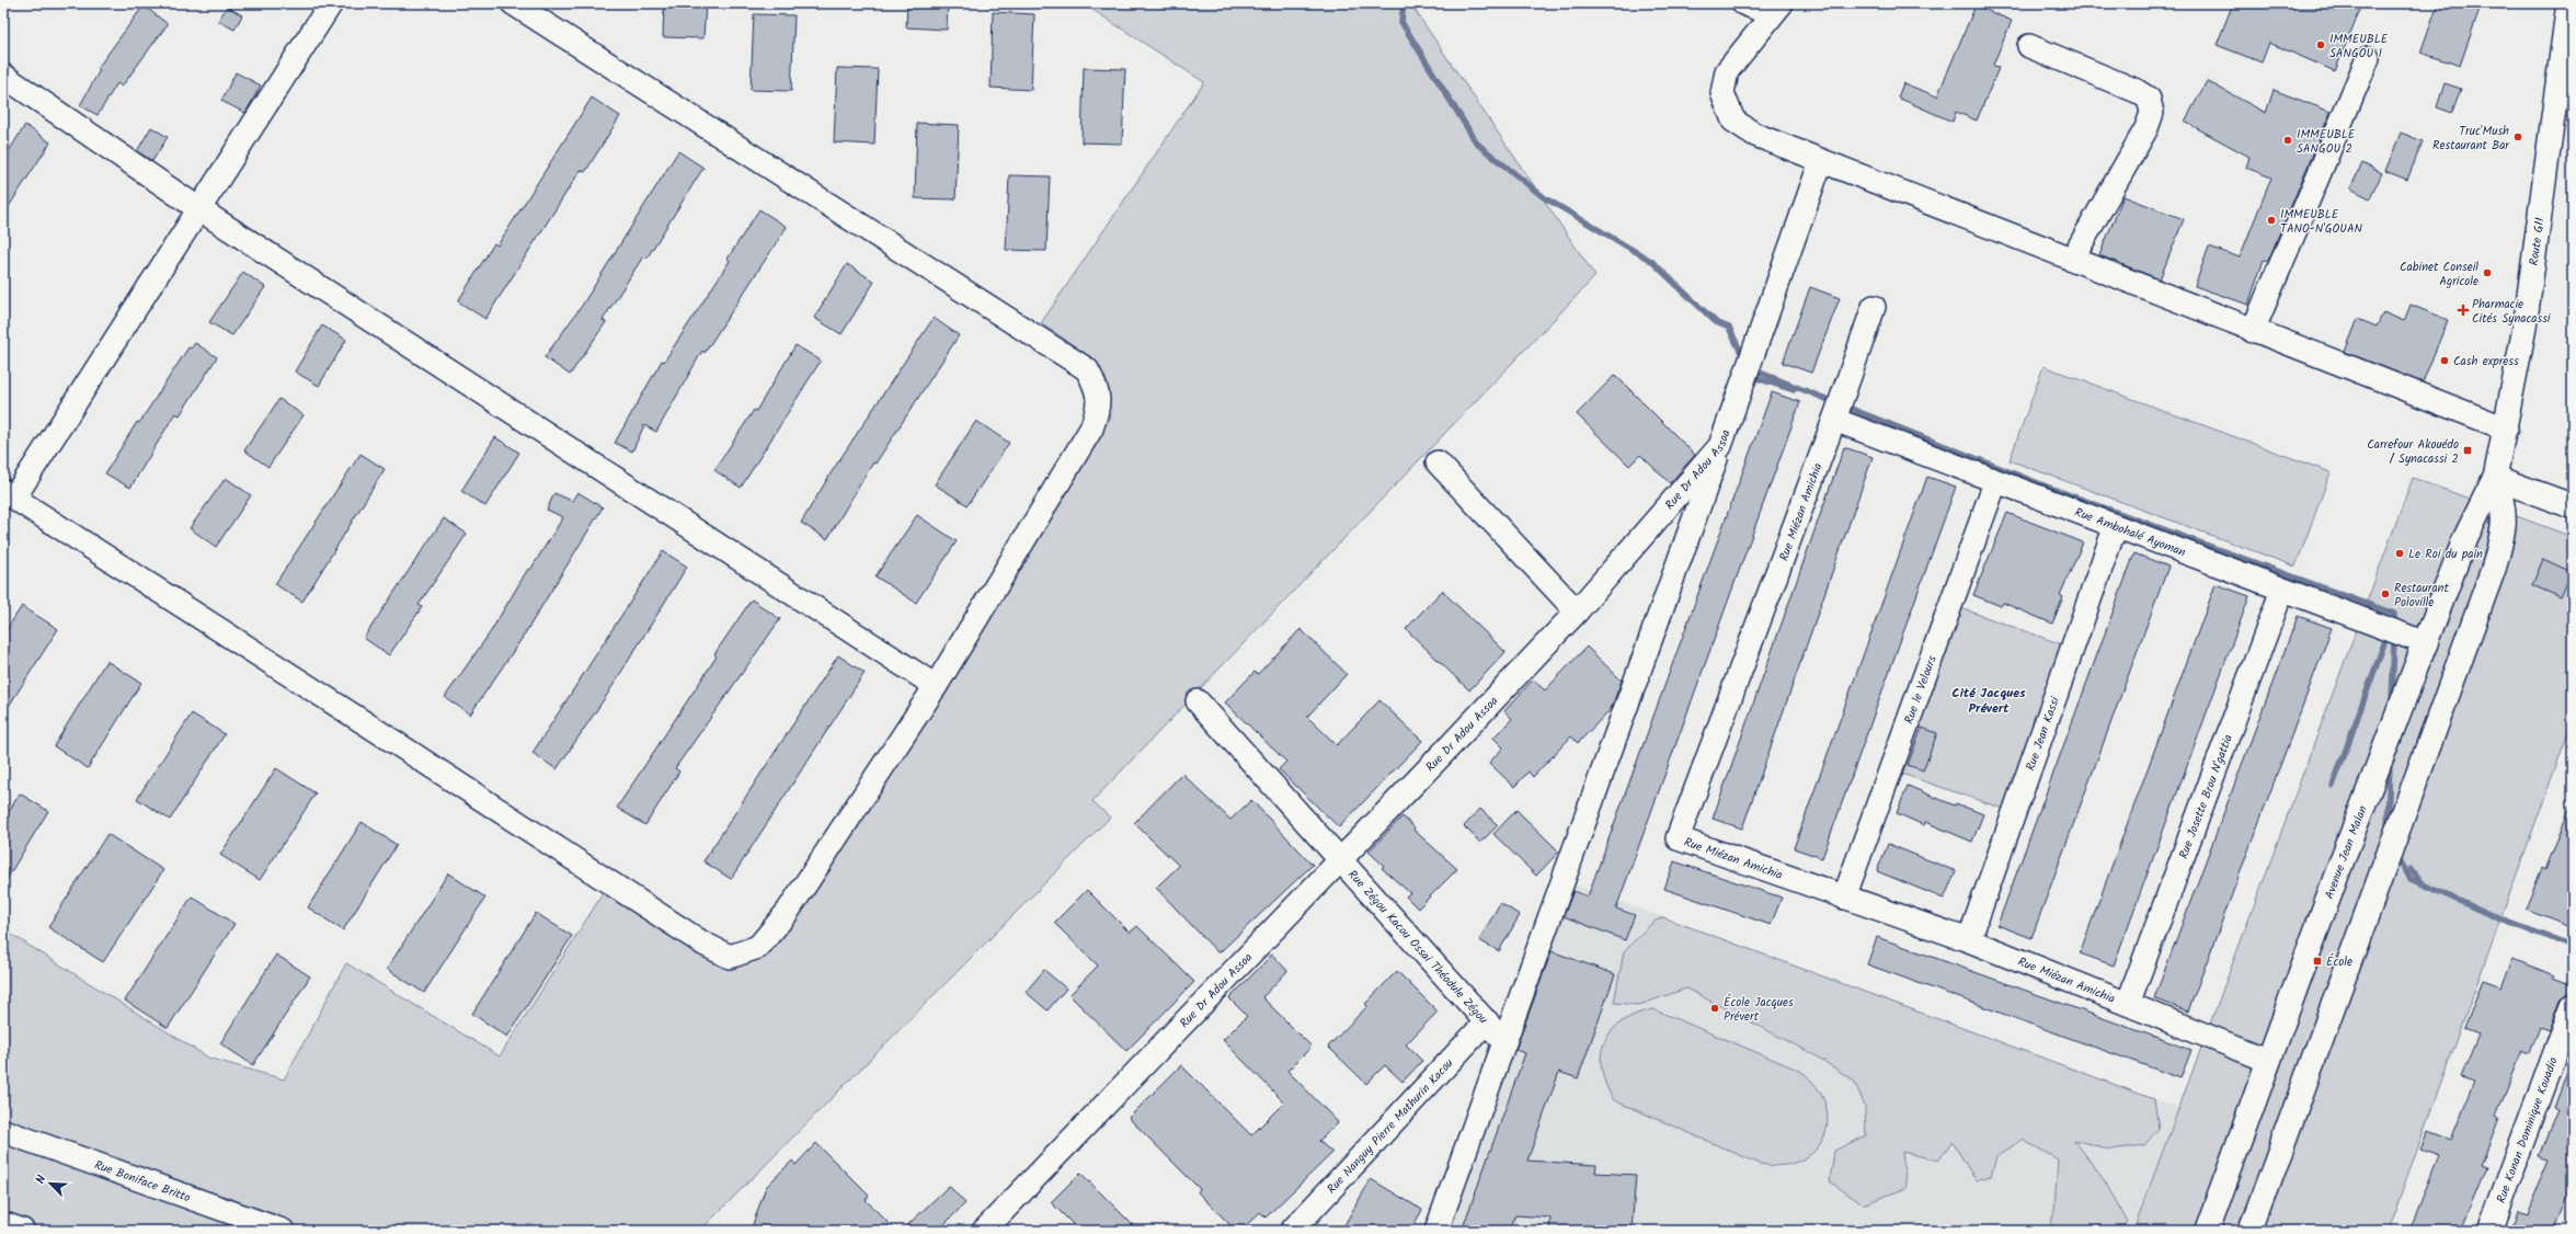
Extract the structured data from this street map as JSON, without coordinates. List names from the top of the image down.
{
  "streets": {
    "main road": ["Avenue Jean Malan"],
    "street": [
      "Route G11",
      "Rue Dr Adou Assoa",
      "Rue Miézan Amichia",
      "Rue Ambohalé Ayoman",
      "Rue le Velours",
      "Rue Jean Kassi",
      "Rue Josette Brou N'gattia",
      "Rue Zégou Kacou Ossai Théodule Zégou",
      "Rue Nanguy Pierre Mathurin Kacou",
      "Rue Konan Dominique Kouadio",
      "Rue Boniface Britto"
    ]
  },
  "crossings": [
    ["Route G11", "Avenue Jean Malan"],
    ["Rue Dr Adou Assoa", "Rue Zégou Kacou Ossai Théodule Zégou"],
    ["Rue Miézan Amichia", "Rue Ambohalé Ayoman"],
    ["Rue Miézan Amichia", "Rue le Velours"],
    ["Rue Miézan Amichia", "Rue Jean Kassi"],
    ["Rue Miézan Amichia", "Rue Josette Brou N'gattia"],
    ["Rue Miézan Amichia", "Avenue Jean Malan"],
    ["Rue Ambohalé Ayoman", "Rue le Velours"],
    ["Rue Ambohalé Ayoman", "Rue Jean Kassi"],
    ["Rue Ambohalé Ayoman", "Rue Josette Brou N'gattia"],
    ["Rue Ambohalé Ayoman", "Avenue Jean Malan"],
    ["Rue Zégou Kacou Ossai Théodule Zégou", "Rue Nanguy Pierre Mathurin Kacou"]
  ],
  "districts": ["Cité Jacques Prévert"],
  "places": {
    "other": [
      "IMMEUBLE SANGOU 1",
      "Truc'Mush Restaurant Bar",
      "IMMEUBLE SANGOU 2",
      "IMMEUBLE TANO-N'GOUAN",
      "Cabinet Conseil Agricole",
      "Cash express",
      "Le Roi du pain",
      "Restaurant Poloville",
      "École Jacques Prévert"
    ],
    "health": ["Pharmacie Cités Synacassi"],
    "transit": ["Carrefour Akouédo / Synacassi 2", "École"]
  },
  "north": "top left"
}
